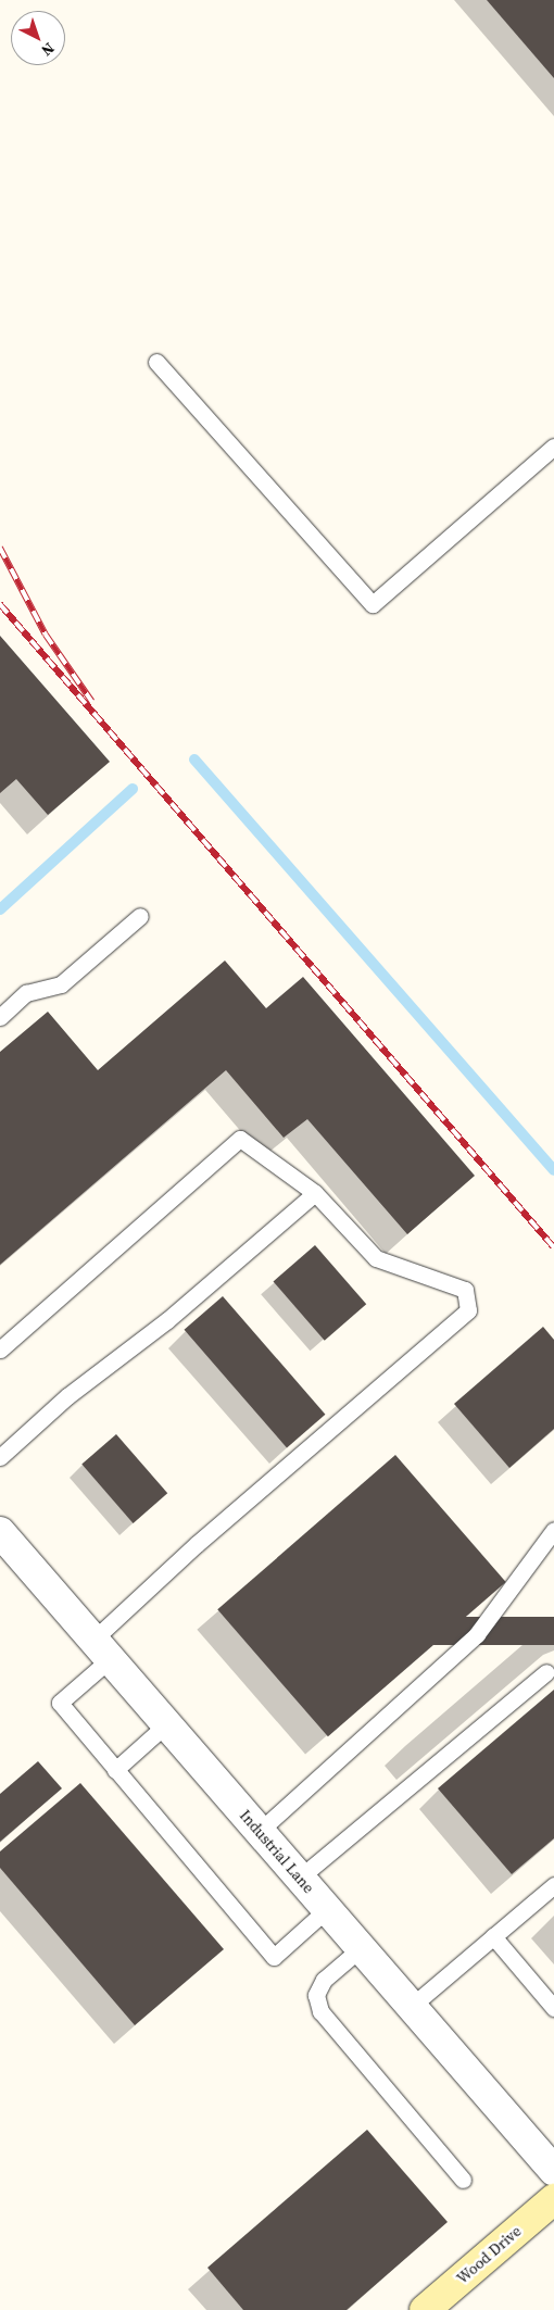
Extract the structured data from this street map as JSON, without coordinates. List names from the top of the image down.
{
  "streets": {
    "street": ["Industrial Lane", "Wood Drive"]
  },
  "north": "bottom right"
}
